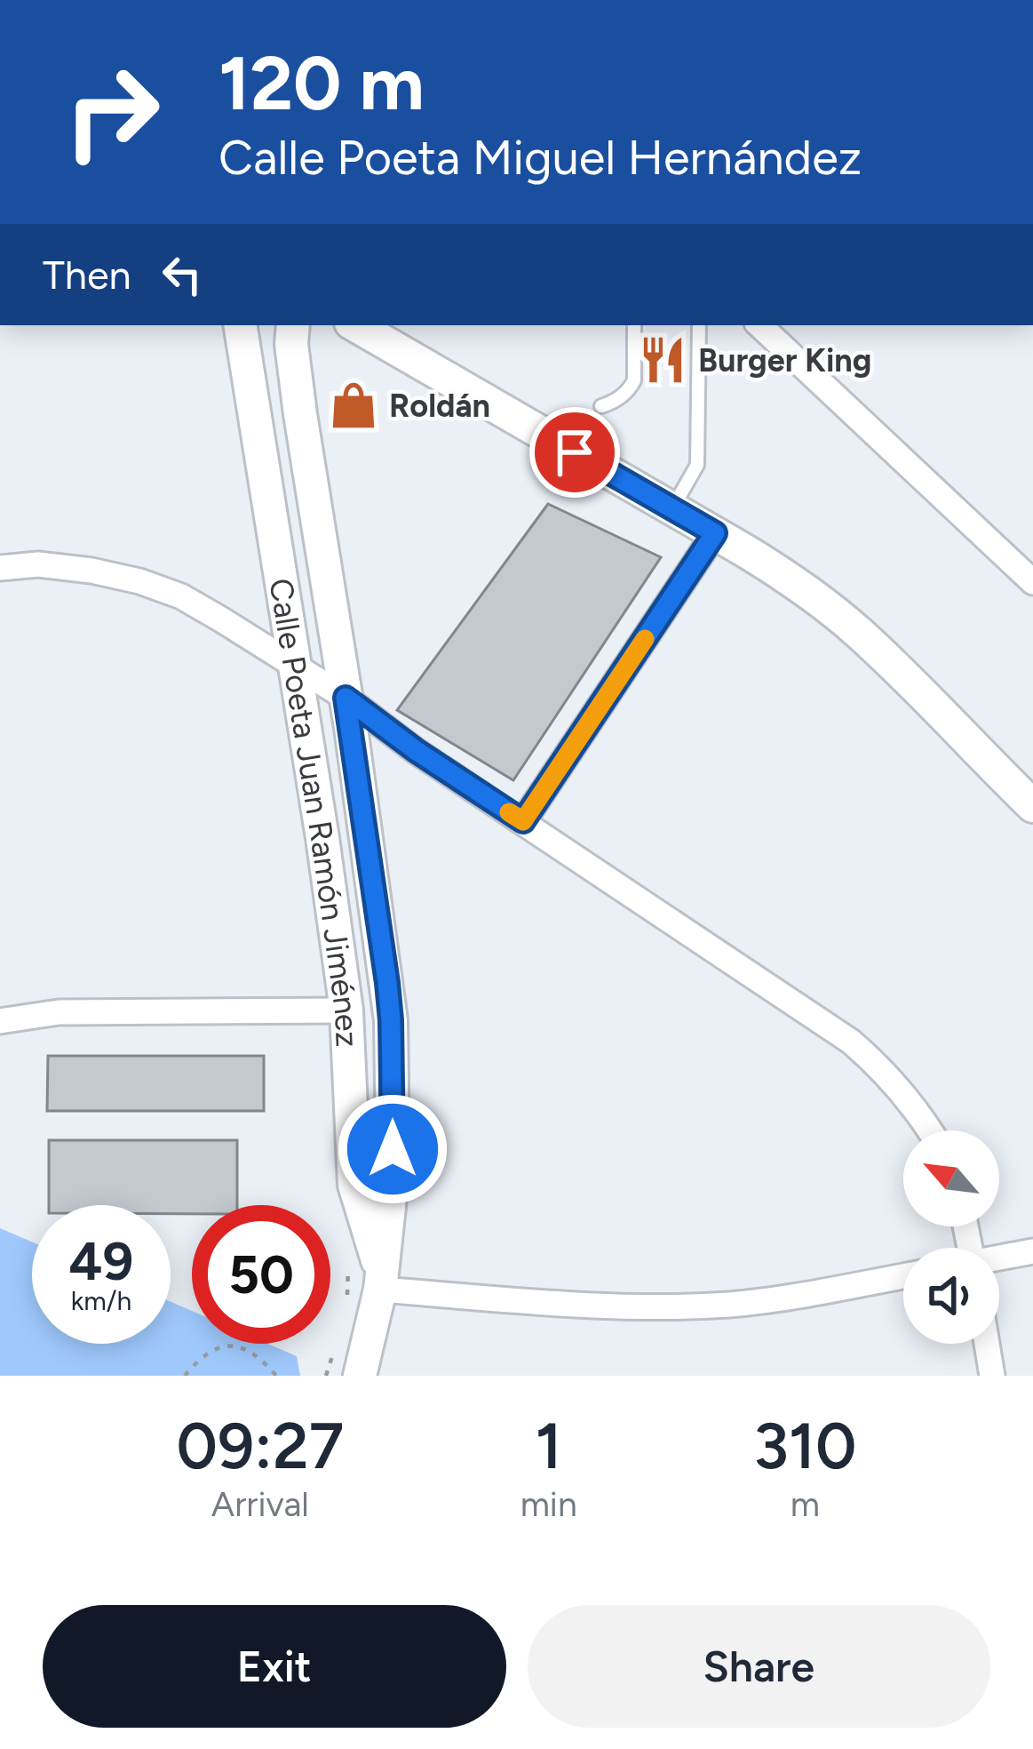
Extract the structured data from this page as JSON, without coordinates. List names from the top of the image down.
{
  "streets": {
    "main road": ["Calle Poeta Juan Ramón Jiménez"]
  },
  "places": {
    "restaurant": ["Burger King"],
    "shop": ["Roldán"]
  },
  "north": "top left",
  "page": {
    "turn": ["120 m", "Calle Poeta Miguel Hernández"],
    "then": "Then",
    "speed": "49 km/h",
    "limit": "50",
    "eta": [
      "09:27",
      "Arrival",
      "1",
      "min",
      "310",
      "m"
    ],
    "buttons": ["Exit", "Share"]
  }
}
